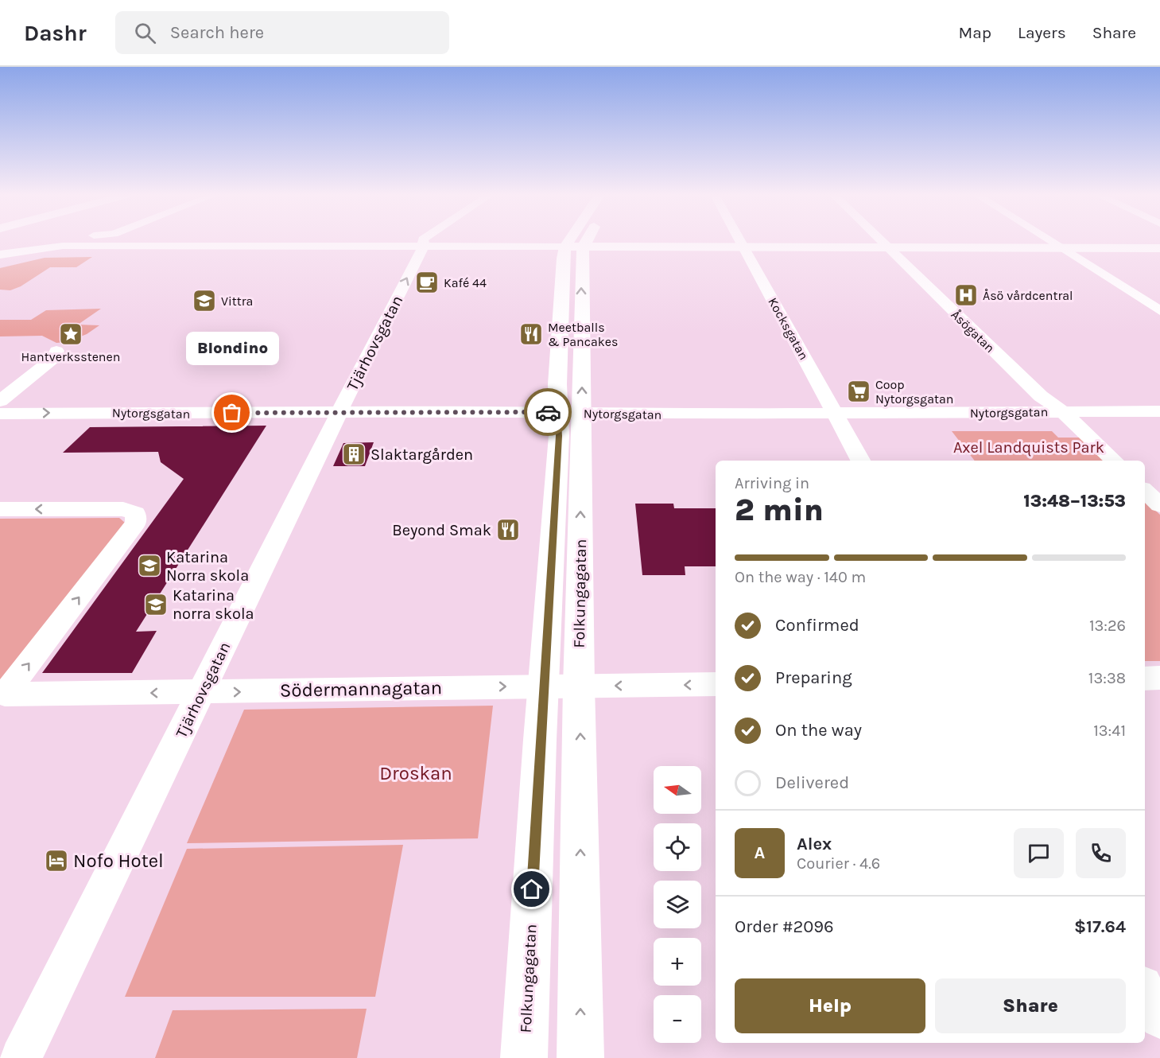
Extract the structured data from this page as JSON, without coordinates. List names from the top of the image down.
{
  "streets": {
    "street": [
      "Kocksgatan",
      "Åsögatan",
      "Tjärhovsgatan",
      "Nytorgsgatan",
      "Folkungagatan",
      "Södermannagatan"
    ]
  },
  "crossings": [
    ["Kocksgatan", "Nytorgsgatan"],
    ["Åsögatan", "Nytorgsgatan"],
    ["Tjärhovsgatan", "Nytorgsgatan"],
    ["Tjärhovsgatan", "Södermannagatan"],
    ["Nytorgsgatan", "Folkungagatan"],
    ["Folkungagatan", "Södermannagatan"]
  ],
  "parks": ["Axel Landquists Park", "Droskan"],
  "places": {
    "cafe": ["Kafé 44"],
    "hospital": ["Åsö vårdcentral"],
    "school or university": ["Vittra", "Katarina Norra skola", "Katarina norra skola"],
    "place": ["Hantverksstenen"],
    "restaurant": ["Meetballs & Pancakes", "Beyond Smak"],
    "supermarket": ["Coop Nytorgsgatan"],
    "other": ["Blondino"],
    "building": ["Slaktargården"],
    "hotel": ["Nofo Hotel"]
  },
  "north": "left",
  "page": {
    "header": "Dashr",
    "search": "Search here",
    "nav": ["Map", "Layers", "Share"],
    "bubble": "Blondino",
    "heading": ["2 min", "Arriving in", "13:48–13:53"],
    "panel": [
      "Alex",
      "Courier · 4.6",
      "Order #2096",
      "$17.64"
    ],
    "bar": "On the way · 140 m",
    "list": [
      ["Confirmed", "13:26"],
      ["Preparing", "13:38"],
      ["On the way", "13:41"],
      "Delivered"
    ],
    "map_buttons": ["+", "−"],
    "round": "A",
    "buttons": ["Help", "Share"]
  }
}
